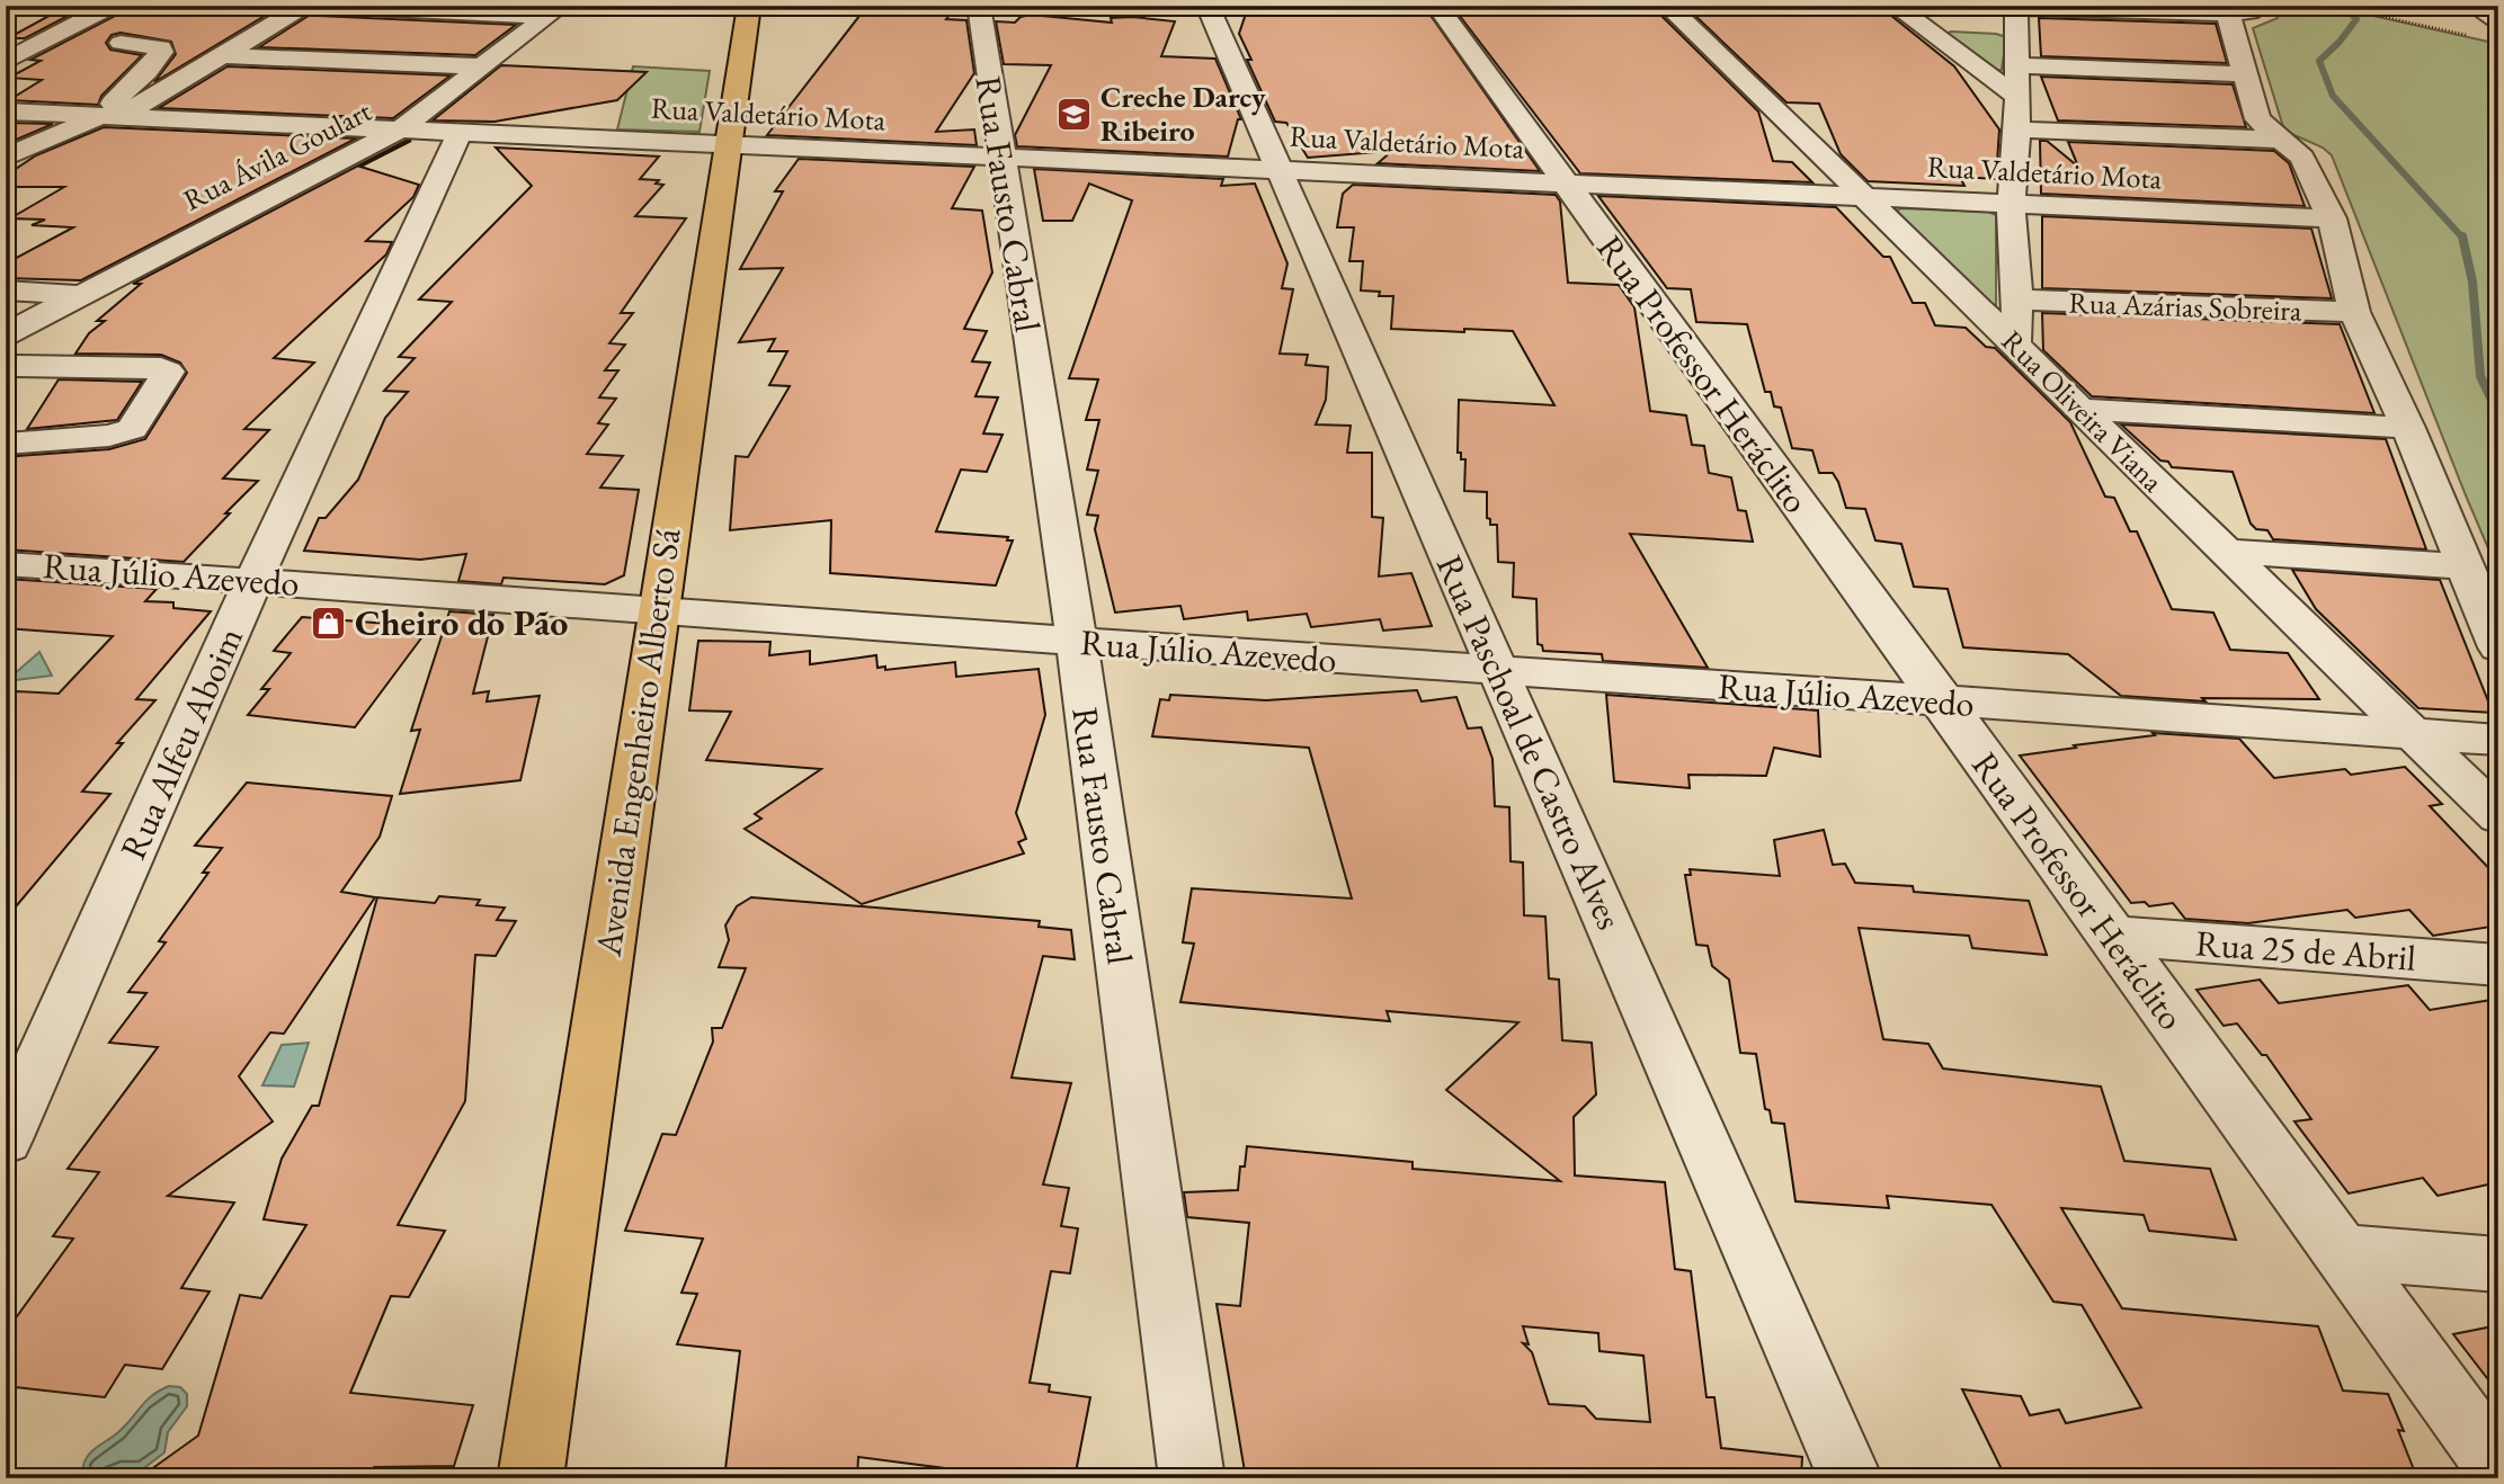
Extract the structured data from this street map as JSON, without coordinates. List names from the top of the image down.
{
  "streets": {
    "main road": ["Avenida Engenheiro Alberto Sá"],
    "street": [
      "Rua Valdetário Mota",
      "Rua Ávila Goulart",
      "Rua Fausto Cabral",
      "Rua Azárias Sobreira",
      "Rua Professor Heráclito",
      "Rua Oliveira Viana",
      "Rua Júlio Azevedo",
      "Rua Paschoal de Castro Alves",
      "Rua Alfeu Aboim",
      "Rua 25 de Abril"
    ]
  },
  "crossings": [
    ["Rua Valdetário Mota", "Rua Ávila Goulart"],
    ["Rua Valdetário Mota", "Rua Fausto Cabral"],
    ["Rua Valdetário Mota", "Rua Professor Heráclito"],
    ["Rua Valdetário Mota", "Rua Oliveira Viana"],
    ["Rua Valdetário Mota", "Avenida Engenheiro Alberto Sá"],
    ["Rua Valdetário Mota", "Rua Paschoal de Castro Alves"],
    ["Rua Valdetário Mota", "Rua Alfeu Aboim"],
    ["Rua Fausto Cabral", "Rua Júlio Azevedo"],
    ["Rua Professor Heráclito", "Rua Júlio Azevedo"],
    ["Rua Professor Heráclito", "Rua 25 de Abril"],
    ["Rua Oliveira Viana", "Rua Júlio Azevedo"],
    ["Rua Júlio Azevedo", "Avenida Engenheiro Alberto Sá"],
    ["Rua Júlio Azevedo", "Rua Paschoal de Castro Alves"],
    ["Rua Júlio Azevedo", "Rua Alfeu Aboim"]
  ],
  "places": {
    "school or university": ["Creche Darcy Ribeiro"],
    "shop": ["Cheiro do Pão"]
  }
}
